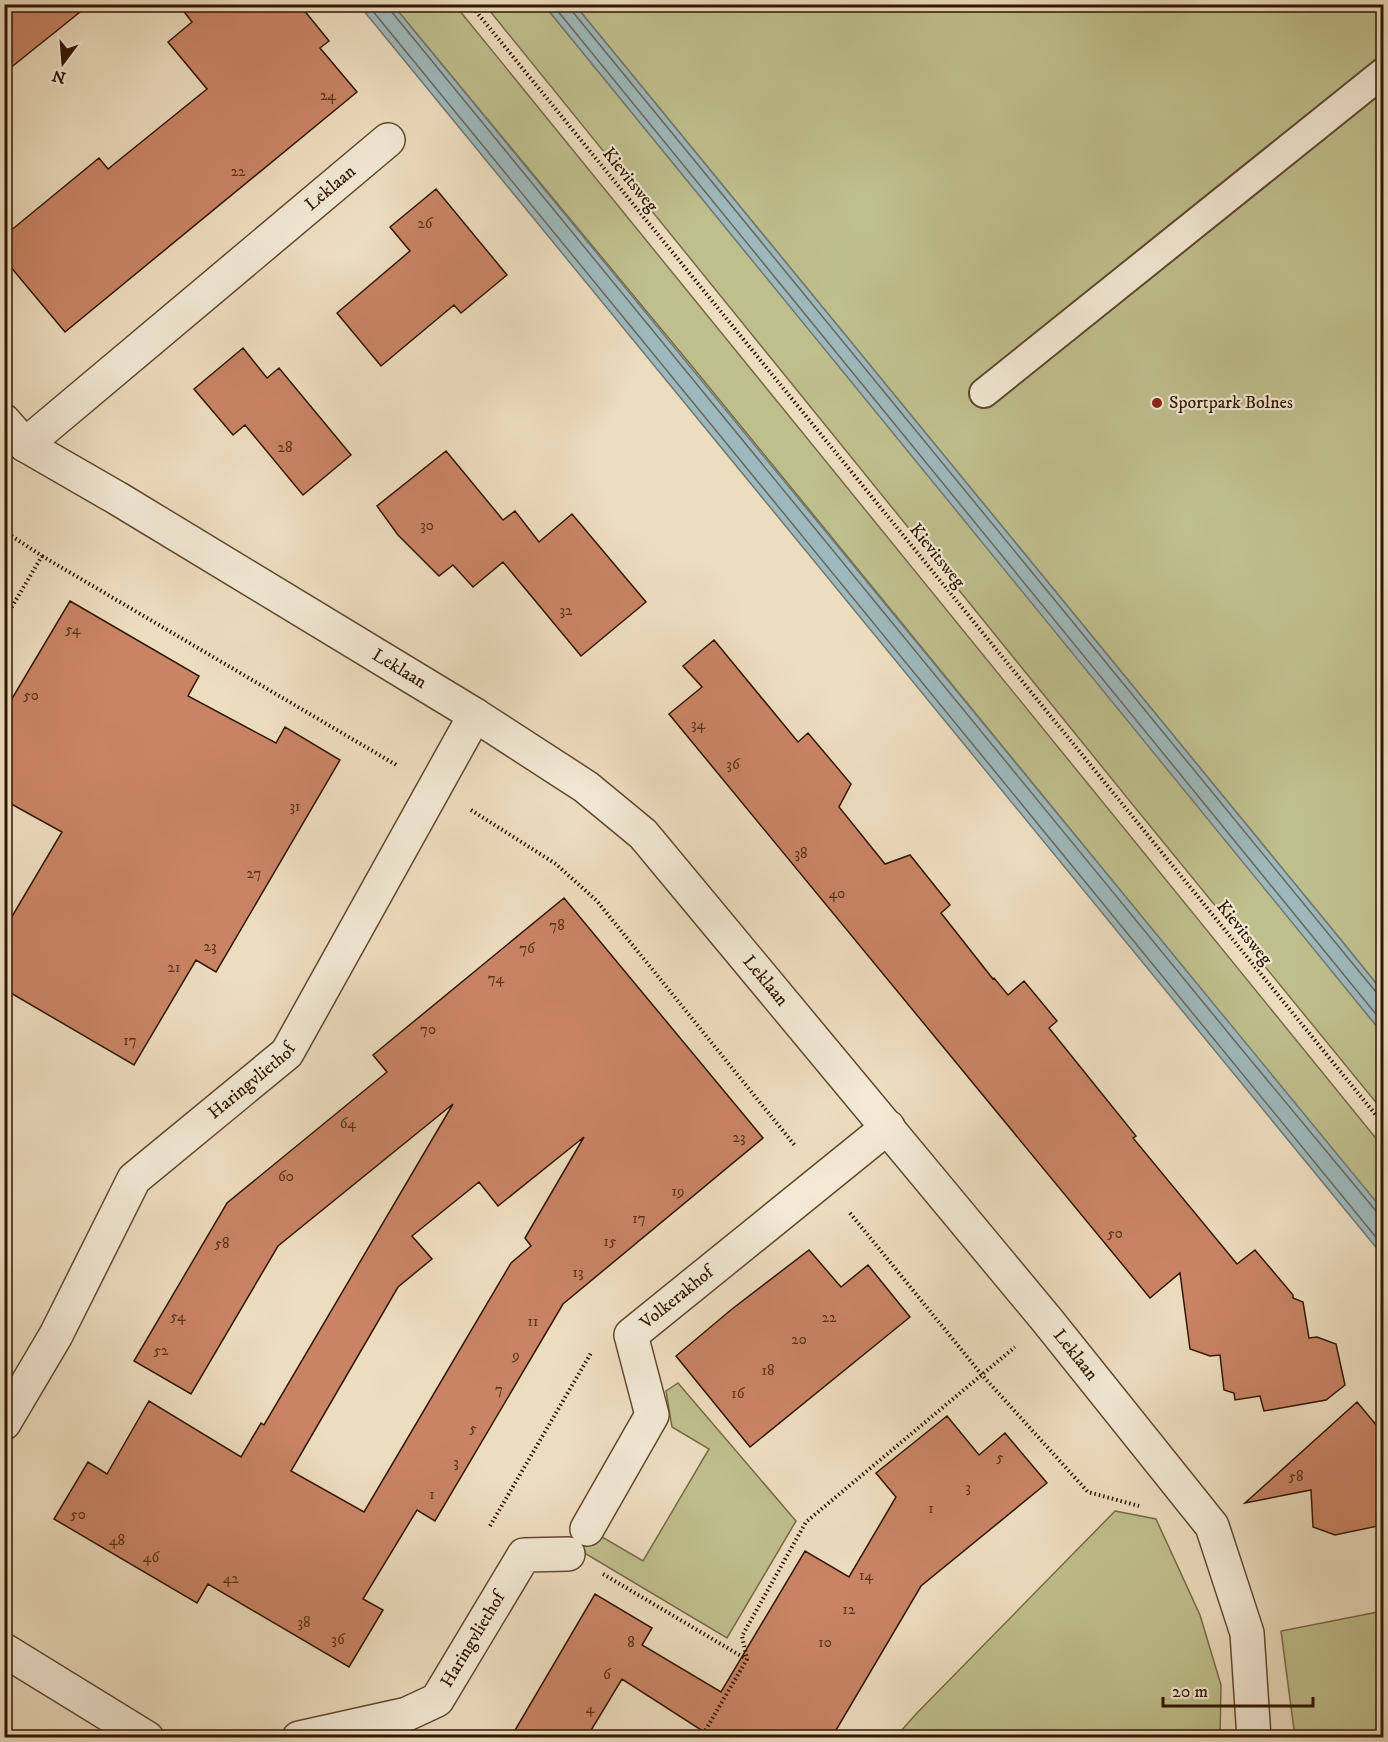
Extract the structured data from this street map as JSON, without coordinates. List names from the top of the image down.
{
  "streets": {
    "street": ["Leklaan", "Haringvliethof", "Volkerakhof"],
    "path": ["Kievitsweg"]
  },
  "crossings": [
    ["Leklaan", "Haringvliethof"],
    ["Leklaan", "Volkerakhof"]
  ],
  "places": ["Sportpark Bolnes"],
  "house_numbers": [
    "24",
    "22",
    "26",
    "28",
    "30",
    "32",
    "54",
    "50",
    "34",
    "36",
    "31",
    "38",
    "27",
    "40",
    "78",
    "23",
    "76",
    "21",
    "74",
    "70",
    "17",
    "64",
    "23",
    "60",
    "19",
    "17",
    "50",
    "15",
    "58",
    "13",
    "54",
    "22",
    "11",
    "20",
    "52",
    "9",
    "18",
    "7",
    "16",
    "5",
    "5",
    "3",
    "58",
    "3",
    "1",
    "1",
    "50",
    "48",
    "46",
    "14",
    "42",
    "12",
    "38",
    "36",
    "8",
    "10",
    "6",
    "4"
  ],
  "scale_bar": "20 m",
  "north": "bottom"
}
